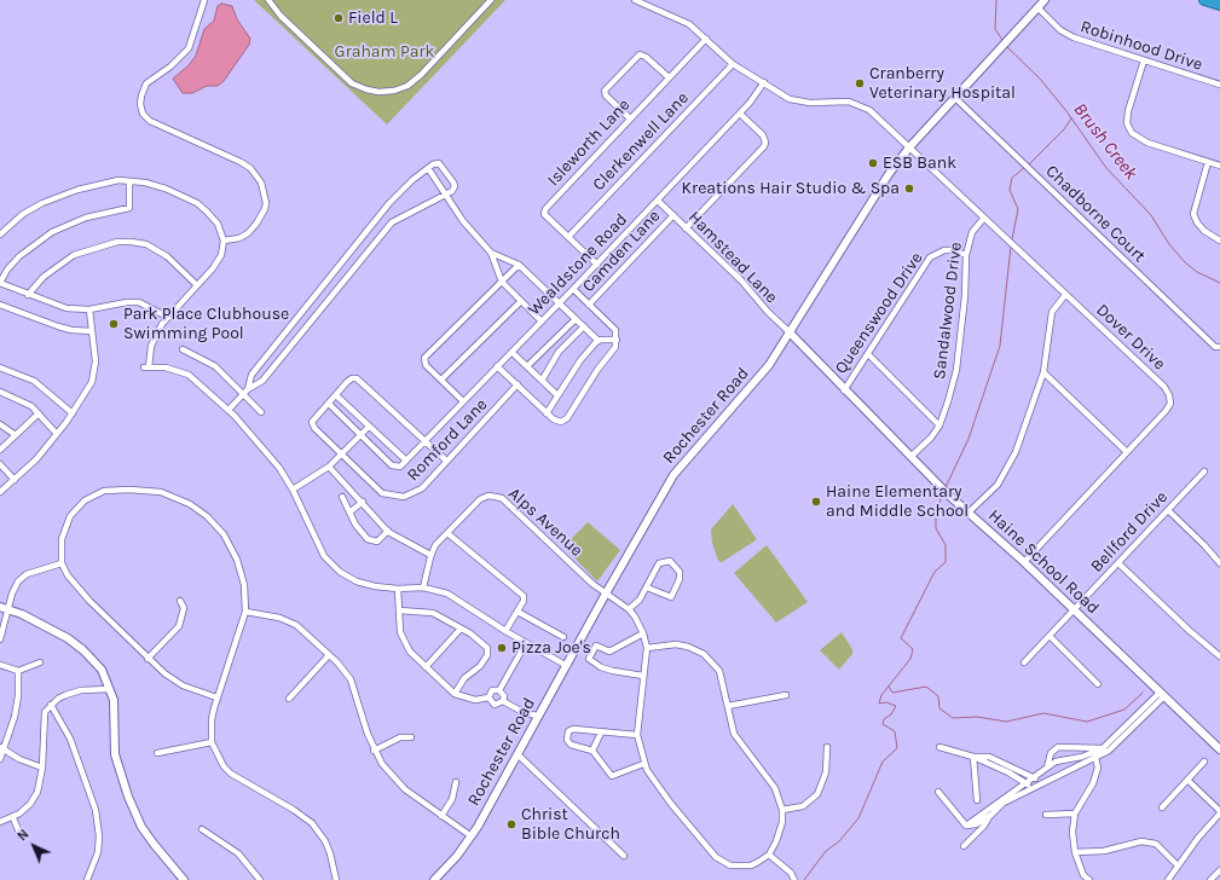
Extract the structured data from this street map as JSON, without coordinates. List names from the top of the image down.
{
  "streets": {
    "street": [
      "Robinhood Drive",
      "Clerkenwell Lane",
      "Isleworth Lane",
      "Chadborne Court",
      "Camden Lane",
      "Hamstead Lane",
      "Wealdstone Road",
      "Sandalwood Drive",
      "Queenswood Drive",
      "Dover Drive",
      "Rochester Road",
      "Romford Lane",
      "Alps Avenue",
      "Bellford Drive",
      "Haine School Road"
    ]
  },
  "crossings": [
    ["Robinhood Drive", "Rochester Road"],
    ["Clerkenwell Lane", "Isleworth Lane"],
    ["Clerkenwell Lane", "Dover Drive"],
    ["Isleworth Lane", "Wealdstone Road"],
    ["Isleworth Lane", "Dover Drive"],
    ["Chadborne Court", "Rochester Road"],
    ["Camden Lane", "Hamstead Lane"],
    ["Hamstead Lane", "Wealdstone Road"],
    ["Hamstead Lane", "Rochester Road"],
    ["Hamstead Lane", "Haine School Road"],
    ["Wealdstone Road", "Dover Drive"],
    ["Wealdstone Road", "Romford Lane"],
    ["Sandalwood Drive", "Queenswood Drive"],
    ["Sandalwood Drive", "Dover Drive"],
    ["Sandalwood Drive", "Haine School Road"],
    ["Queenswood Drive", "Haine School Road"],
    ["Dover Drive", "Rochester Road"],
    ["Dover Drive", "Haine School Road"],
    ["Rochester Road", "Alps Avenue"],
    ["Rochester Road", "Haine School Road"],
    ["Bellford Drive", "Haine School Road"]
  ],
  "water": ["Brush Creek"],
  "parks": ["Graham Park"],
  "places": [
    "Field L",
    "Cranberry Veterinary Hospital",
    "ESB Bank",
    "Kreations Hair Studio & Spa",
    "Park Place Clubhouse Swimming Pool",
    "Haine Elementary and Middle School",
    "Pizza Joe's",
    "Christ Bible Church"
  ],
  "north": "top left"
}
